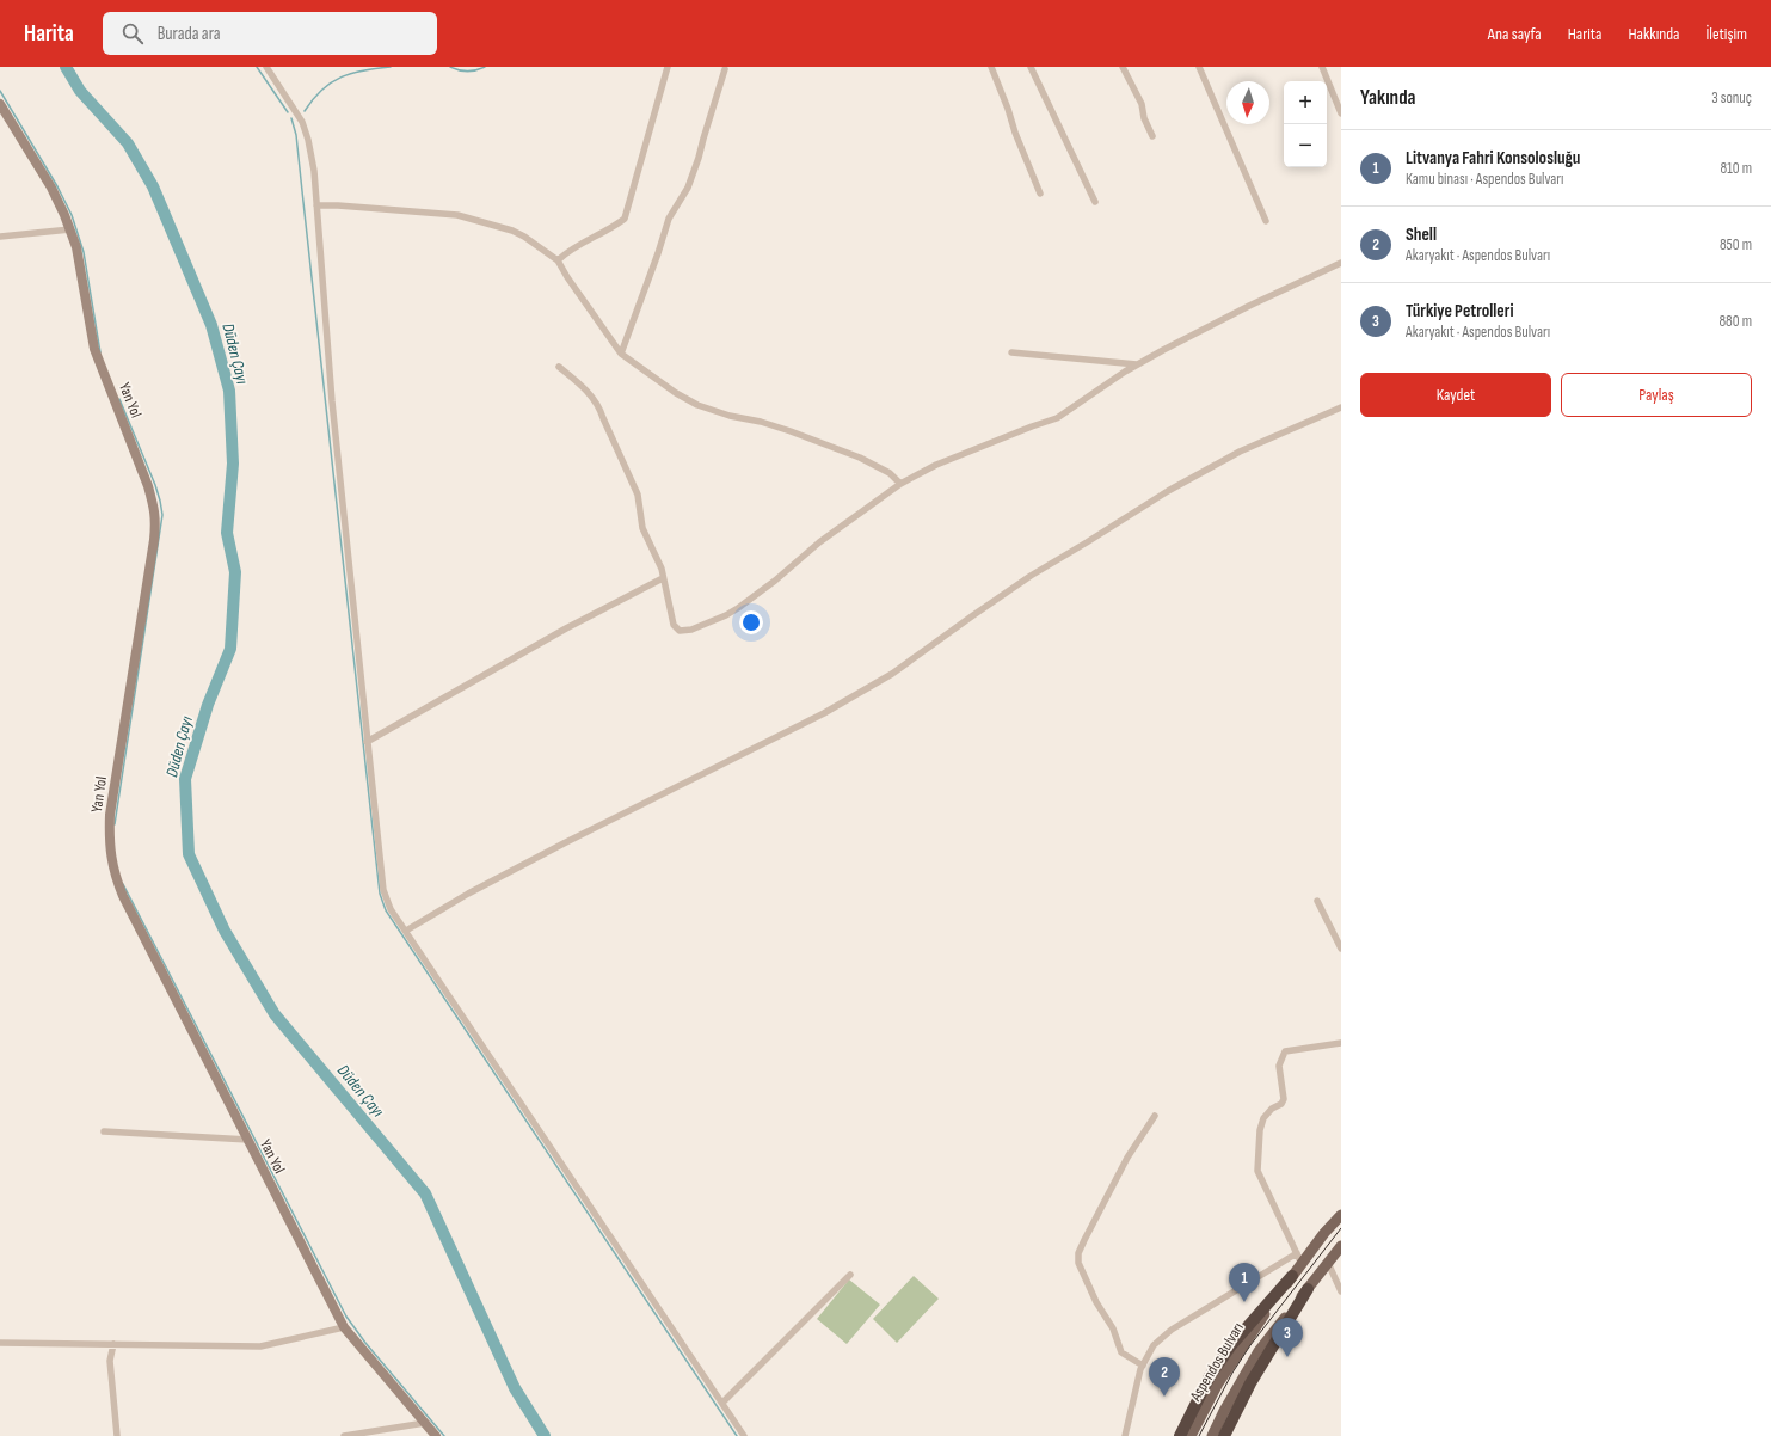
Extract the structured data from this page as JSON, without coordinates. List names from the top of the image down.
{
  "streets": {
    "main road": ["Aspendos Bulvarı"],
    "street": ["Yan Yol"]
  },
  "water": ["Düden Çayı"],
  "north": "bottom",
  "page": {
    "header": "Harita",
    "search": "Burada ara",
    "nav": [
      "Ana sayfa",
      "Harita",
      "Hakkında",
      "İletişim"
    ],
    "heading": ["Yakında", "3 sonuç"],
    "map_buttons": ["+", "−"],
    "list": [
      {
        "mark": "1",
        "name": "Litvanya Fahri Konsolosluğu",
        "note": "Kamu binası · Aspendos Bulvarı",
        "value": "810 m"
      },
      {
        "mark": "2",
        "name": "Shell",
        "note": "Akaryakıt · Aspendos Bulvarı",
        "value": "850 m"
      },
      {
        "mark": "3",
        "name": "Türkiye Petrolleri",
        "note": "Akaryakıt · Aspendos Bulvarı",
        "value": "880 m"
      }
    ],
    "buttons": ["Kaydet", "Paylaş"],
    "pins": ["1", "3", "2"]
  }
}
